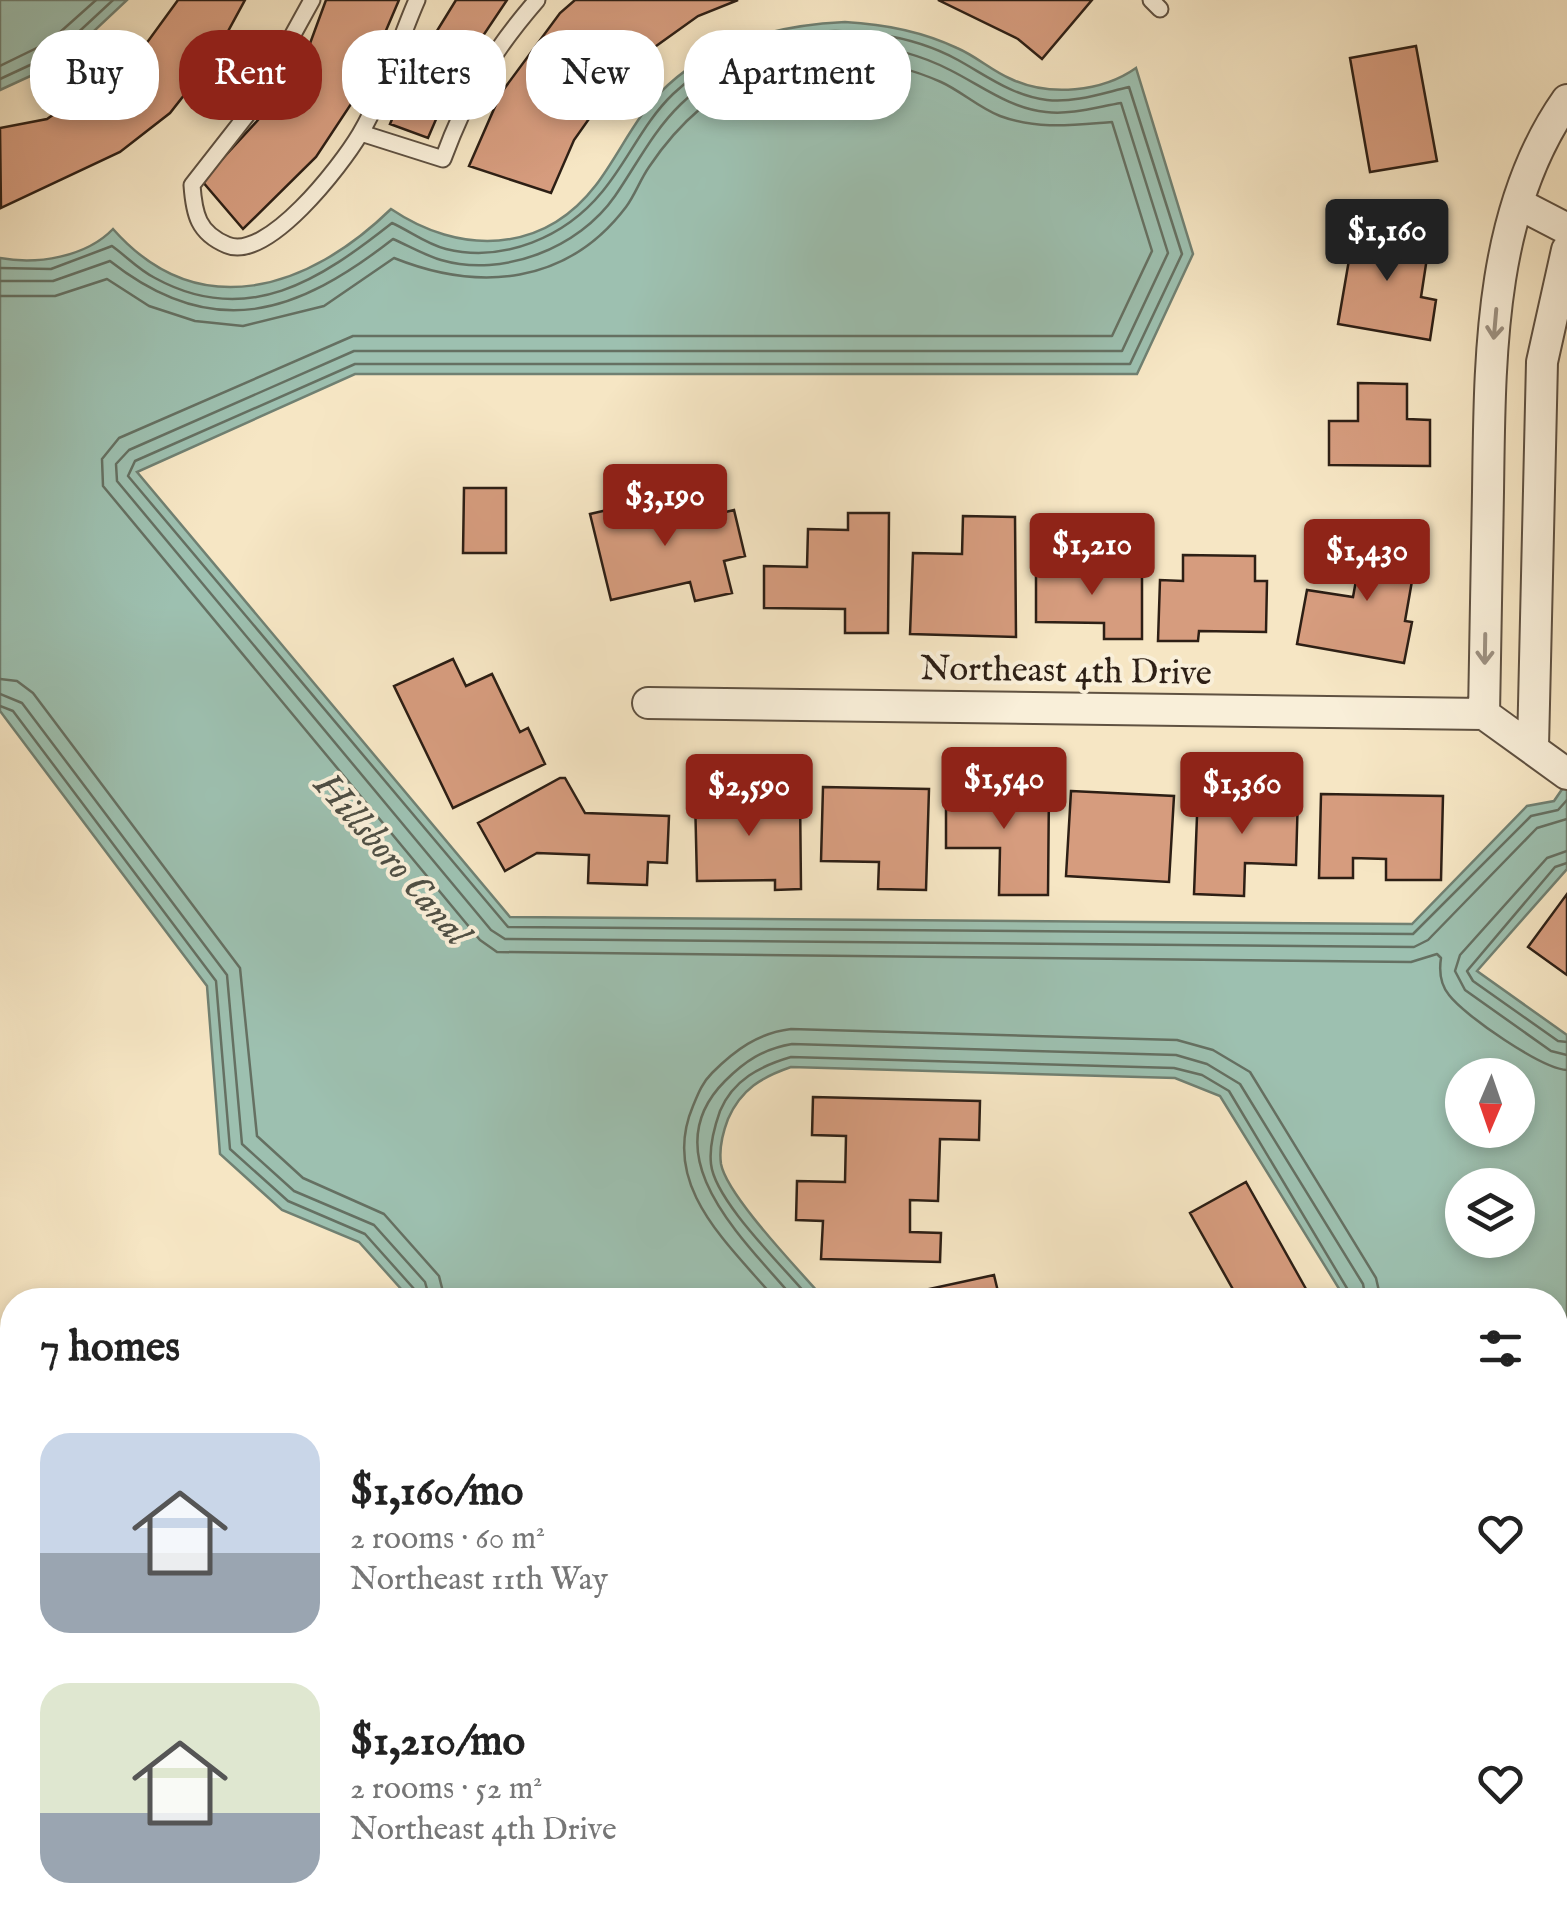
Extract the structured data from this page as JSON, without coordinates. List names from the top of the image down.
{
  "streets": {
    "street": ["Northeast 4th Drive"]
  },
  "water": ["Hillsboro Canal"],
  "north": "bottom",
  "page": {
    "chip": [
      "Buy",
      "Rent",
      "Filters",
      "New",
      "Apartment"
    ],
    "price": [
      "$1,160",
      "$3,190",
      "$1,210",
      "$1,430",
      "$1,540",
      "$1,360",
      "$2,590"
    ],
    "heading": "7 homes",
    "list": [
      {
        "name": "$1,160/mo",
        "note": "2 rooms · 60 m² · Northeast 11th Way"
      },
      {
        "name": "$1,210/mo",
        "note": "2 rooms · 52 m² · Northeast 4th Drive"
      }
    ]
  }
}
